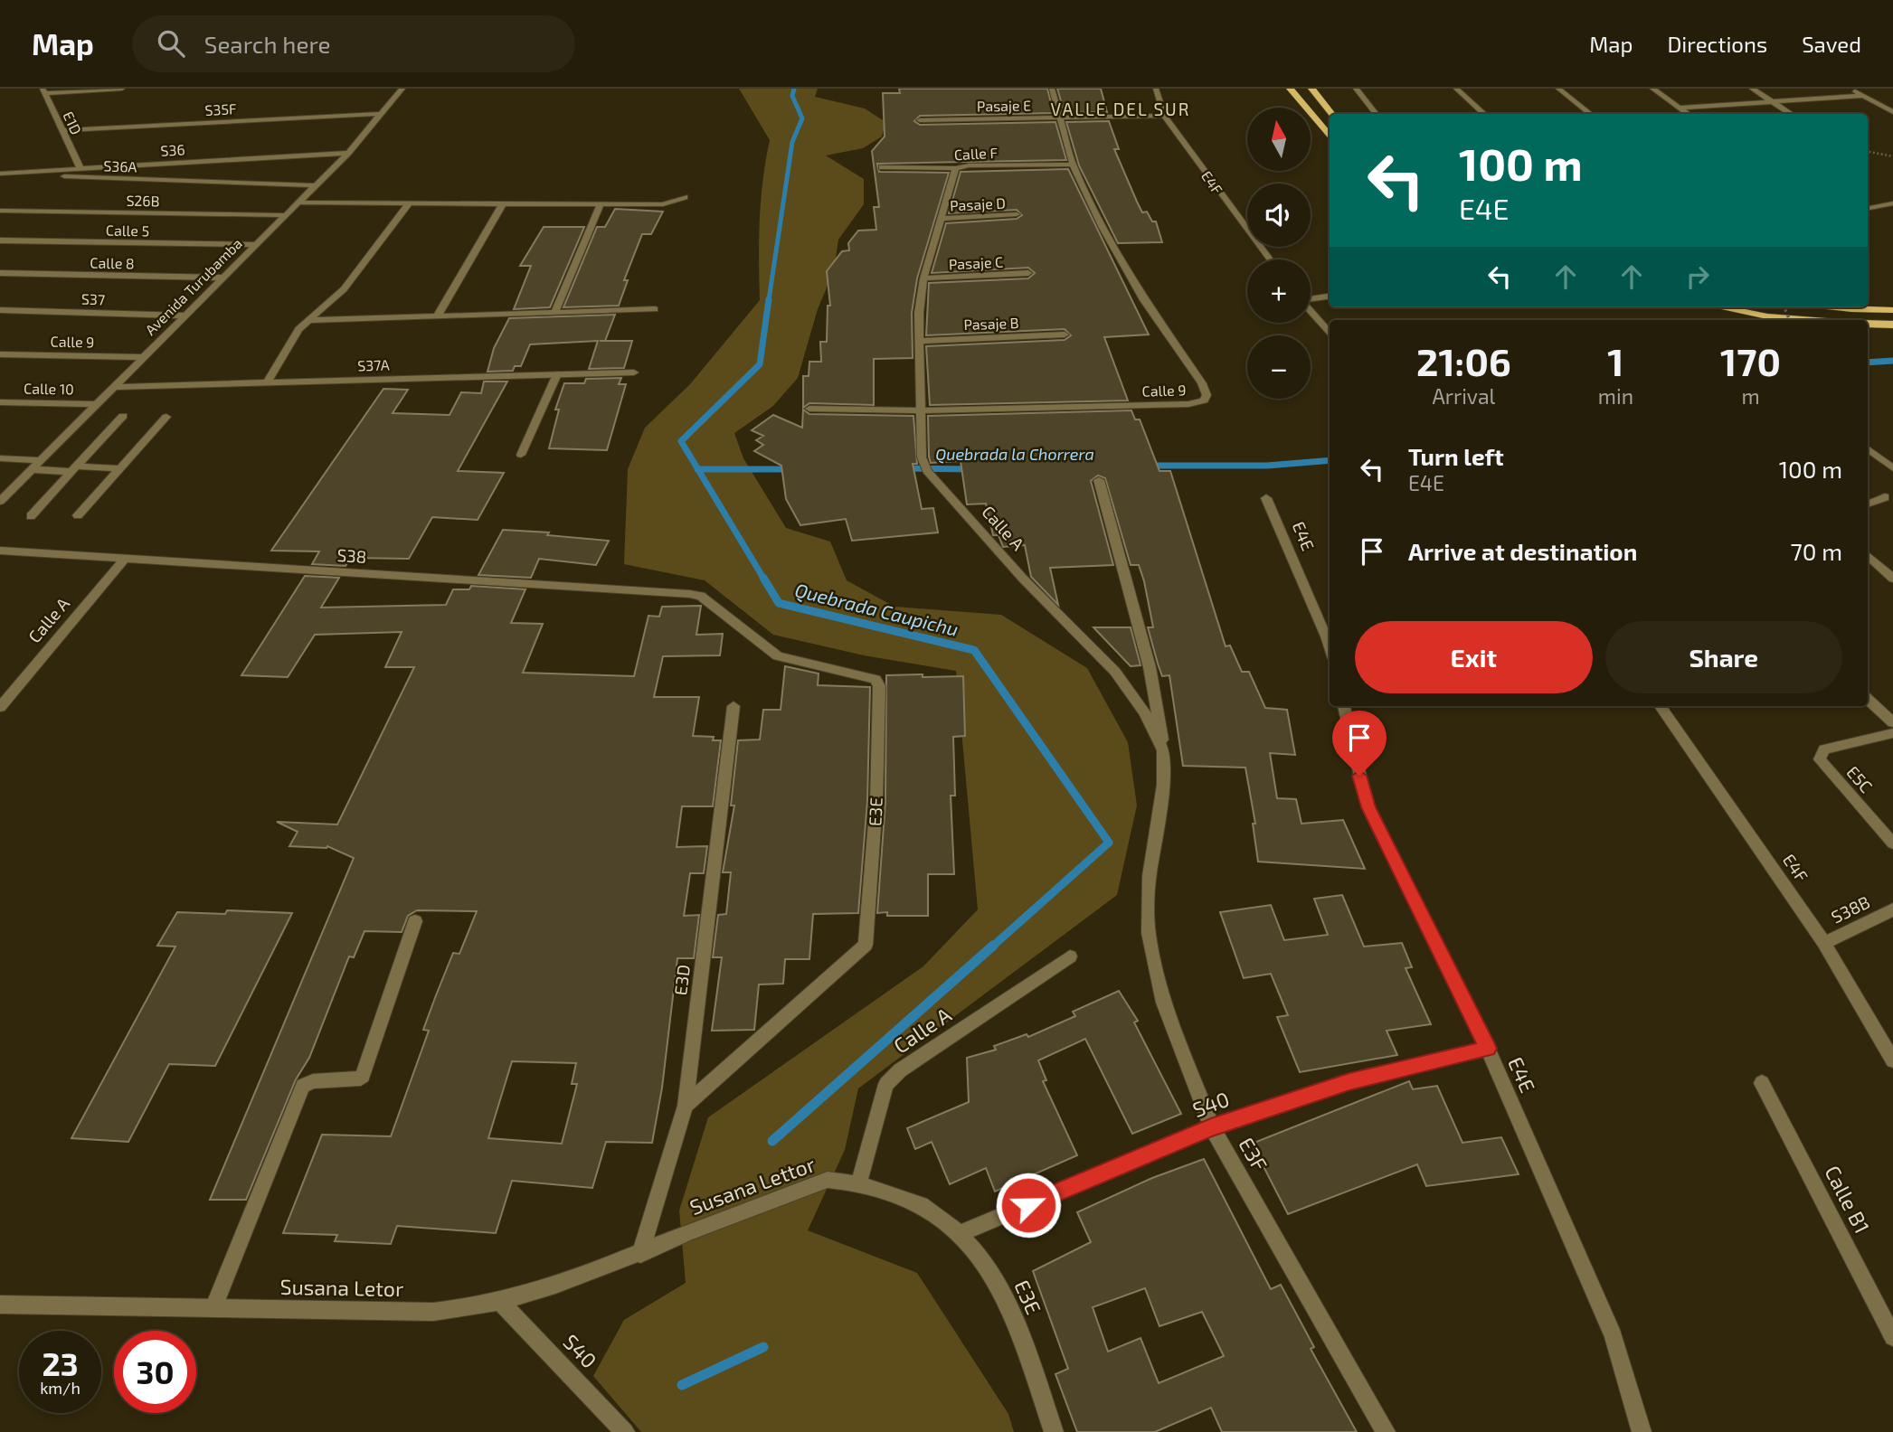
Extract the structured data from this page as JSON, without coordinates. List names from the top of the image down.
{
  "streets": {
    "street": [
      "Pasaje E",
      "S35F",
      "E1D",
      "S36",
      "Calle F",
      "S36A",
      "E4F",
      "S26B",
      "Pasaje D",
      "Calle 5",
      "Calle 8",
      "Pasaje C",
      "Avenida Turubamba",
      "S37",
      "Pasaje B",
      "Calle 9",
      "S37A",
      "Calle 10",
      "Calle A",
      "E4E",
      "S38",
      "E5C",
      "E3E",
      "S38B",
      "E3D",
      "S40",
      "E3F",
      "Susana Lettor",
      "Calle B1",
      "Susana Letor"
    ]
  },
  "crossings": [
    ["Pasaje E", "E4F"],
    ["Pasaje E", "Calle 9"],
    ["S35F", "E1D"],
    ["S35F", "Avenida Turubamba"],
    ["E1D", "S36"],
    ["S36", "S36A"],
    ["S36", "Avenida Turubamba"],
    ["Calle F", "Calle 9"],
    ["Calle F", "Calle A"],
    ["S36A", "Avenida Turubamba"],
    ["E4F", "S38B"],
    ["S26B", "Avenida Turubamba"],
    ["Pasaje D", "Calle A"],
    ["Calle 5", "Avenida Turubamba"],
    ["Calle 8", "Avenida Turubamba"],
    ["Pasaje C", "Calle A"],
    ["Avenida Turubamba", "S37"],
    ["Avenida Turubamba", "Calle 9"],
    ["Avenida Turubamba", "S37A"],
    ["Avenida Turubamba", "Calle 10"],
    ["Pasaje B", "Calle A"],
    ["Calle 9", "Calle A"],
    ["Calle A", "S38"],
    ["Calle A", "E3F"],
    ["Calle A", "Susana Lettor"],
    ["E4E", "S40"],
    ["S38", "E3E"],
    ["E3E", "E3D"],
    ["E3E", "S40"],
    ["E3E", "Susana Lettor"],
    ["E3D", "Susana Letor"],
    ["S40", "E3F"],
    ["S40", "Susana Letor"],
    ["Susana Lettor", "Susana Letor"]
  ],
  "districts": ["VALLE DEL SUR"],
  "water": ["Quebrada la Chorrera", "Quebrada Caupichu"],
  "north": "top",
  "page": {
    "header": "Map",
    "search": "Search here",
    "nav": ["Map", "Directions", "Saved"],
    "map_buttons": ["+", "−"],
    "turn": ["100 m", "E4E"],
    "eta": [
      "21:06",
      "Arrival",
      "1",
      "min",
      "170",
      "m"
    ],
    "list": [
      {
        "name": "Turn left",
        "note": "E4E",
        "value": "100 m"
      },
      {
        "name": "Arrive at destination",
        "value": "70 m"
      }
    ],
    "buttons": ["Exit", "Share"],
    "speed": "23 km/h",
    "limit": "30"
  }
}
